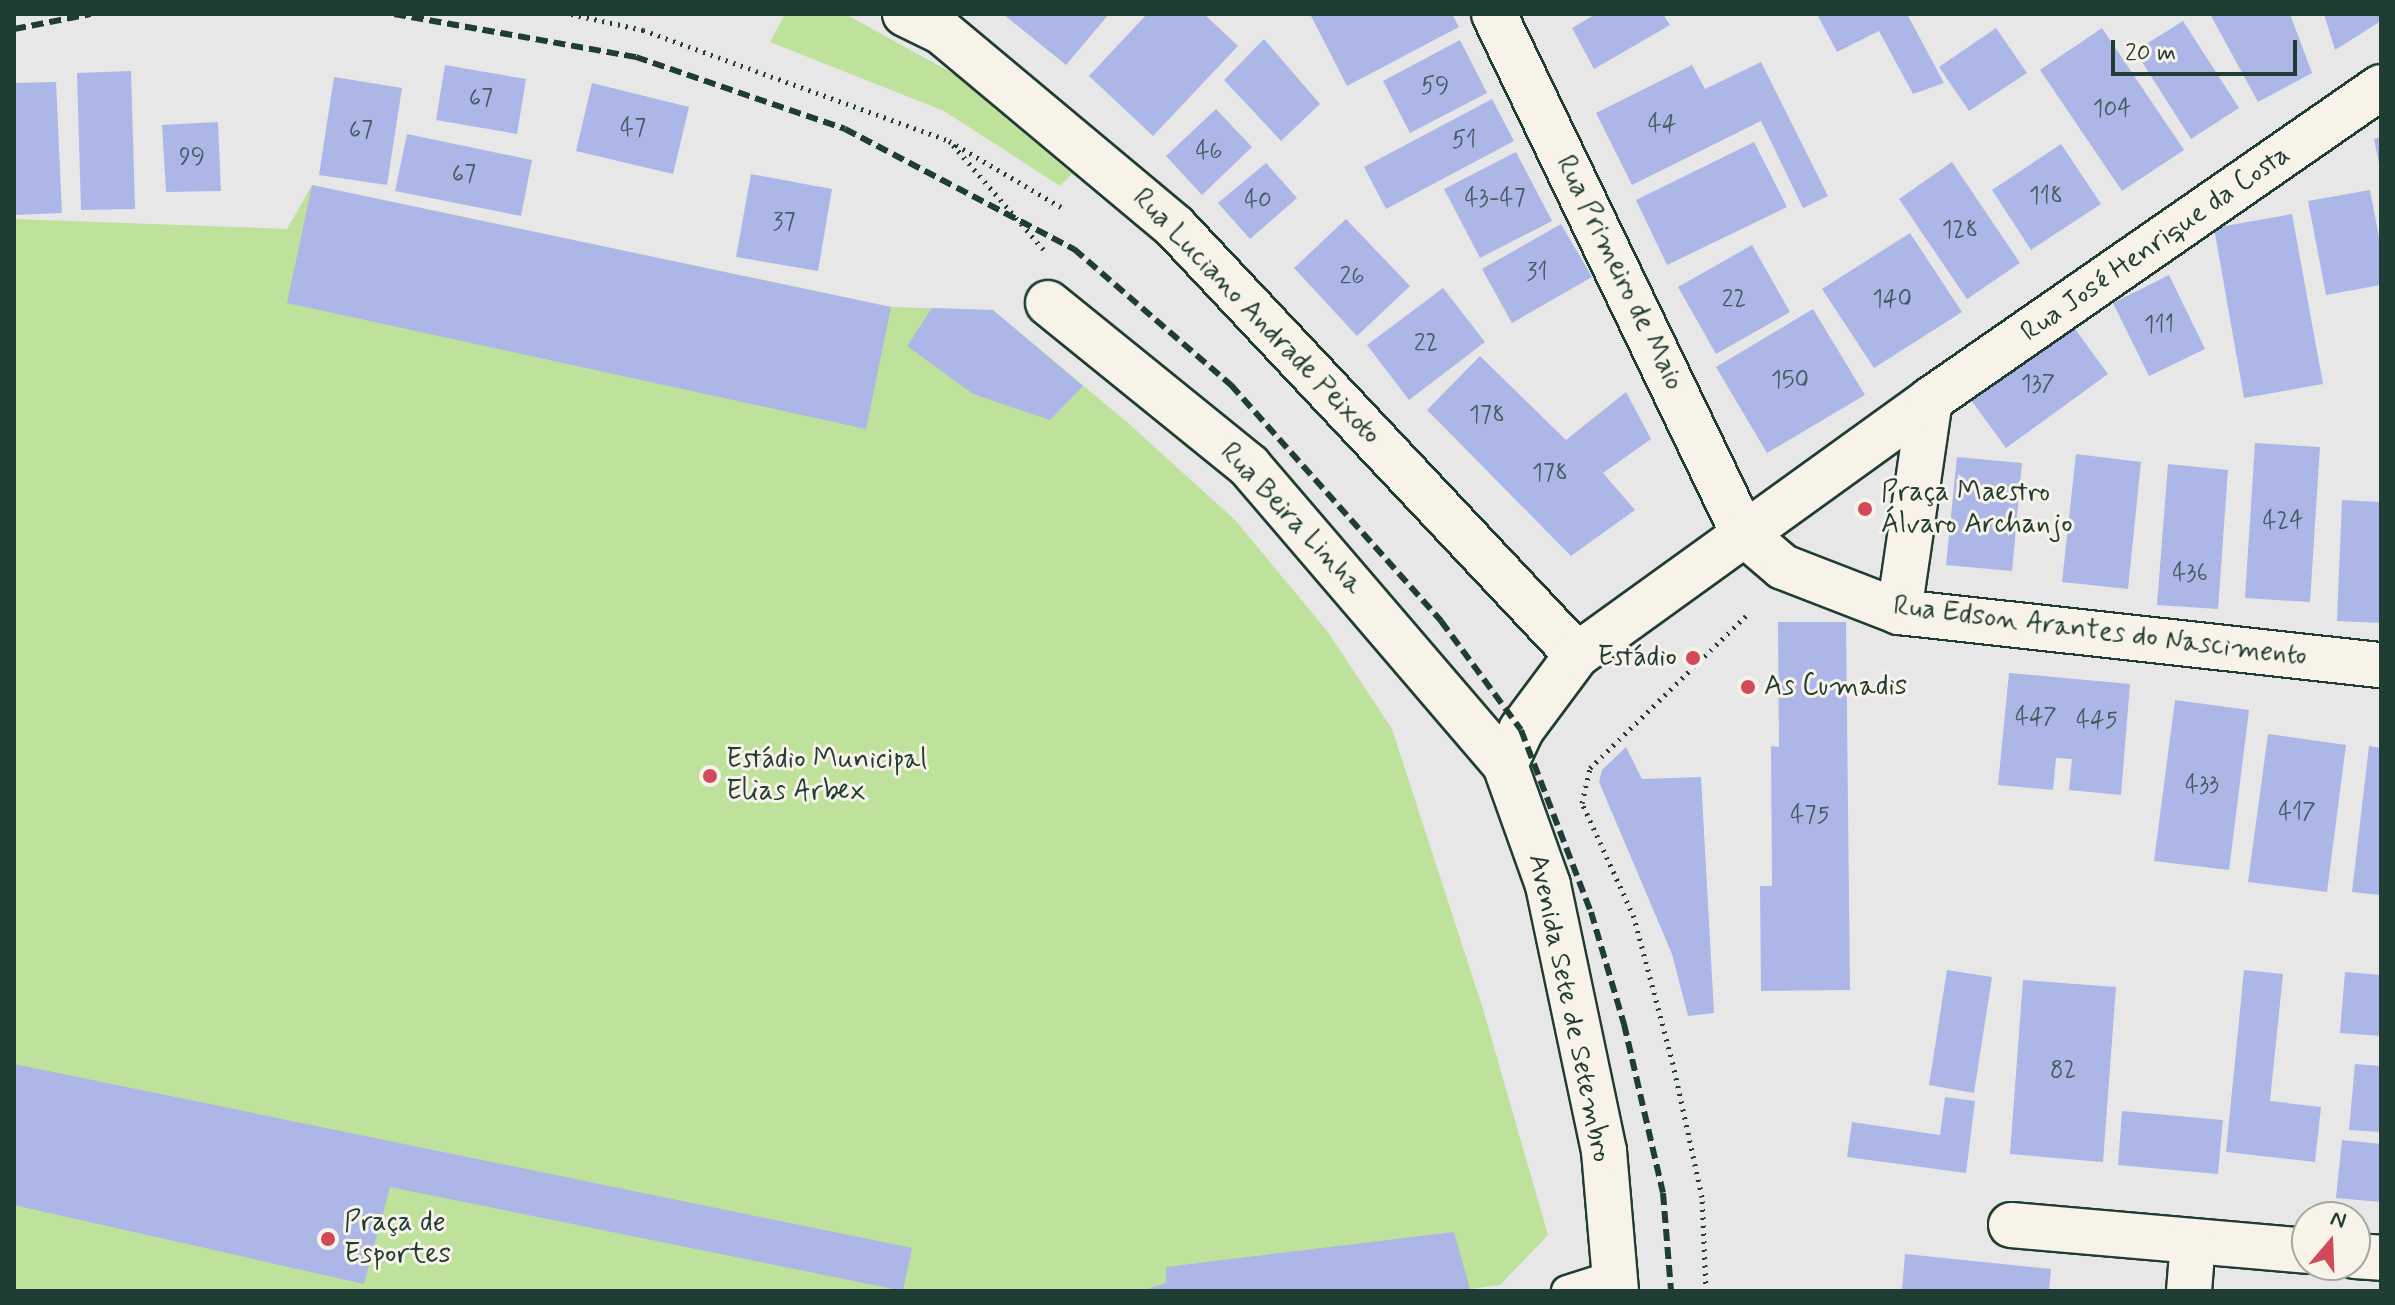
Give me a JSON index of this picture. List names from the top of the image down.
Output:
{
  "streets": {
    "street": [
      "Rua José Henrique da Costa",
      "Rua Primeiro de Maio",
      "Rua Luciano Andrade Peixoto",
      "Rua Beira Linha",
      "Rua Edson Arantes do Nascimento",
      "Avenida Sete de Setembro"
    ]
  },
  "crossings": [
    ["Rua José Henrique da Costa", "Rua Primeiro de Maio"],
    ["Rua José Henrique da Costa", "Rua Luciano Andrade Peixoto"],
    ["Rua José Henrique da Costa", "Rua Edson Arantes do Nascimento"],
    ["Rua Primeiro de Maio", "Rua Edson Arantes do Nascimento"],
    ["Rua Beira Linha", "Avenida Sete de Setembro"]
  ],
  "places": [
    "Praça Maestro Álvaro Archanjo",
    "Estádio",
    "As Cumadis",
    "Estádio Municipal Elias Arbex",
    "Praça de Esportes"
  ],
  "house_numbers": [
    "59",
    "67",
    "104",
    "44",
    "47",
    "67",
    "51",
    "46",
    "99",
    "67",
    "118",
    "43-47",
    "40",
    "37",
    "128",
    "31",
    "26",
    "22",
    "140",
    "111",
    "22",
    "150",
    "137",
    "178",
    "178",
    "424",
    "436",
    "447",
    "445",
    "433",
    "417",
    "475",
    "82"
  ],
  "scale_bar": "20 m",
  "north": "top"
}
